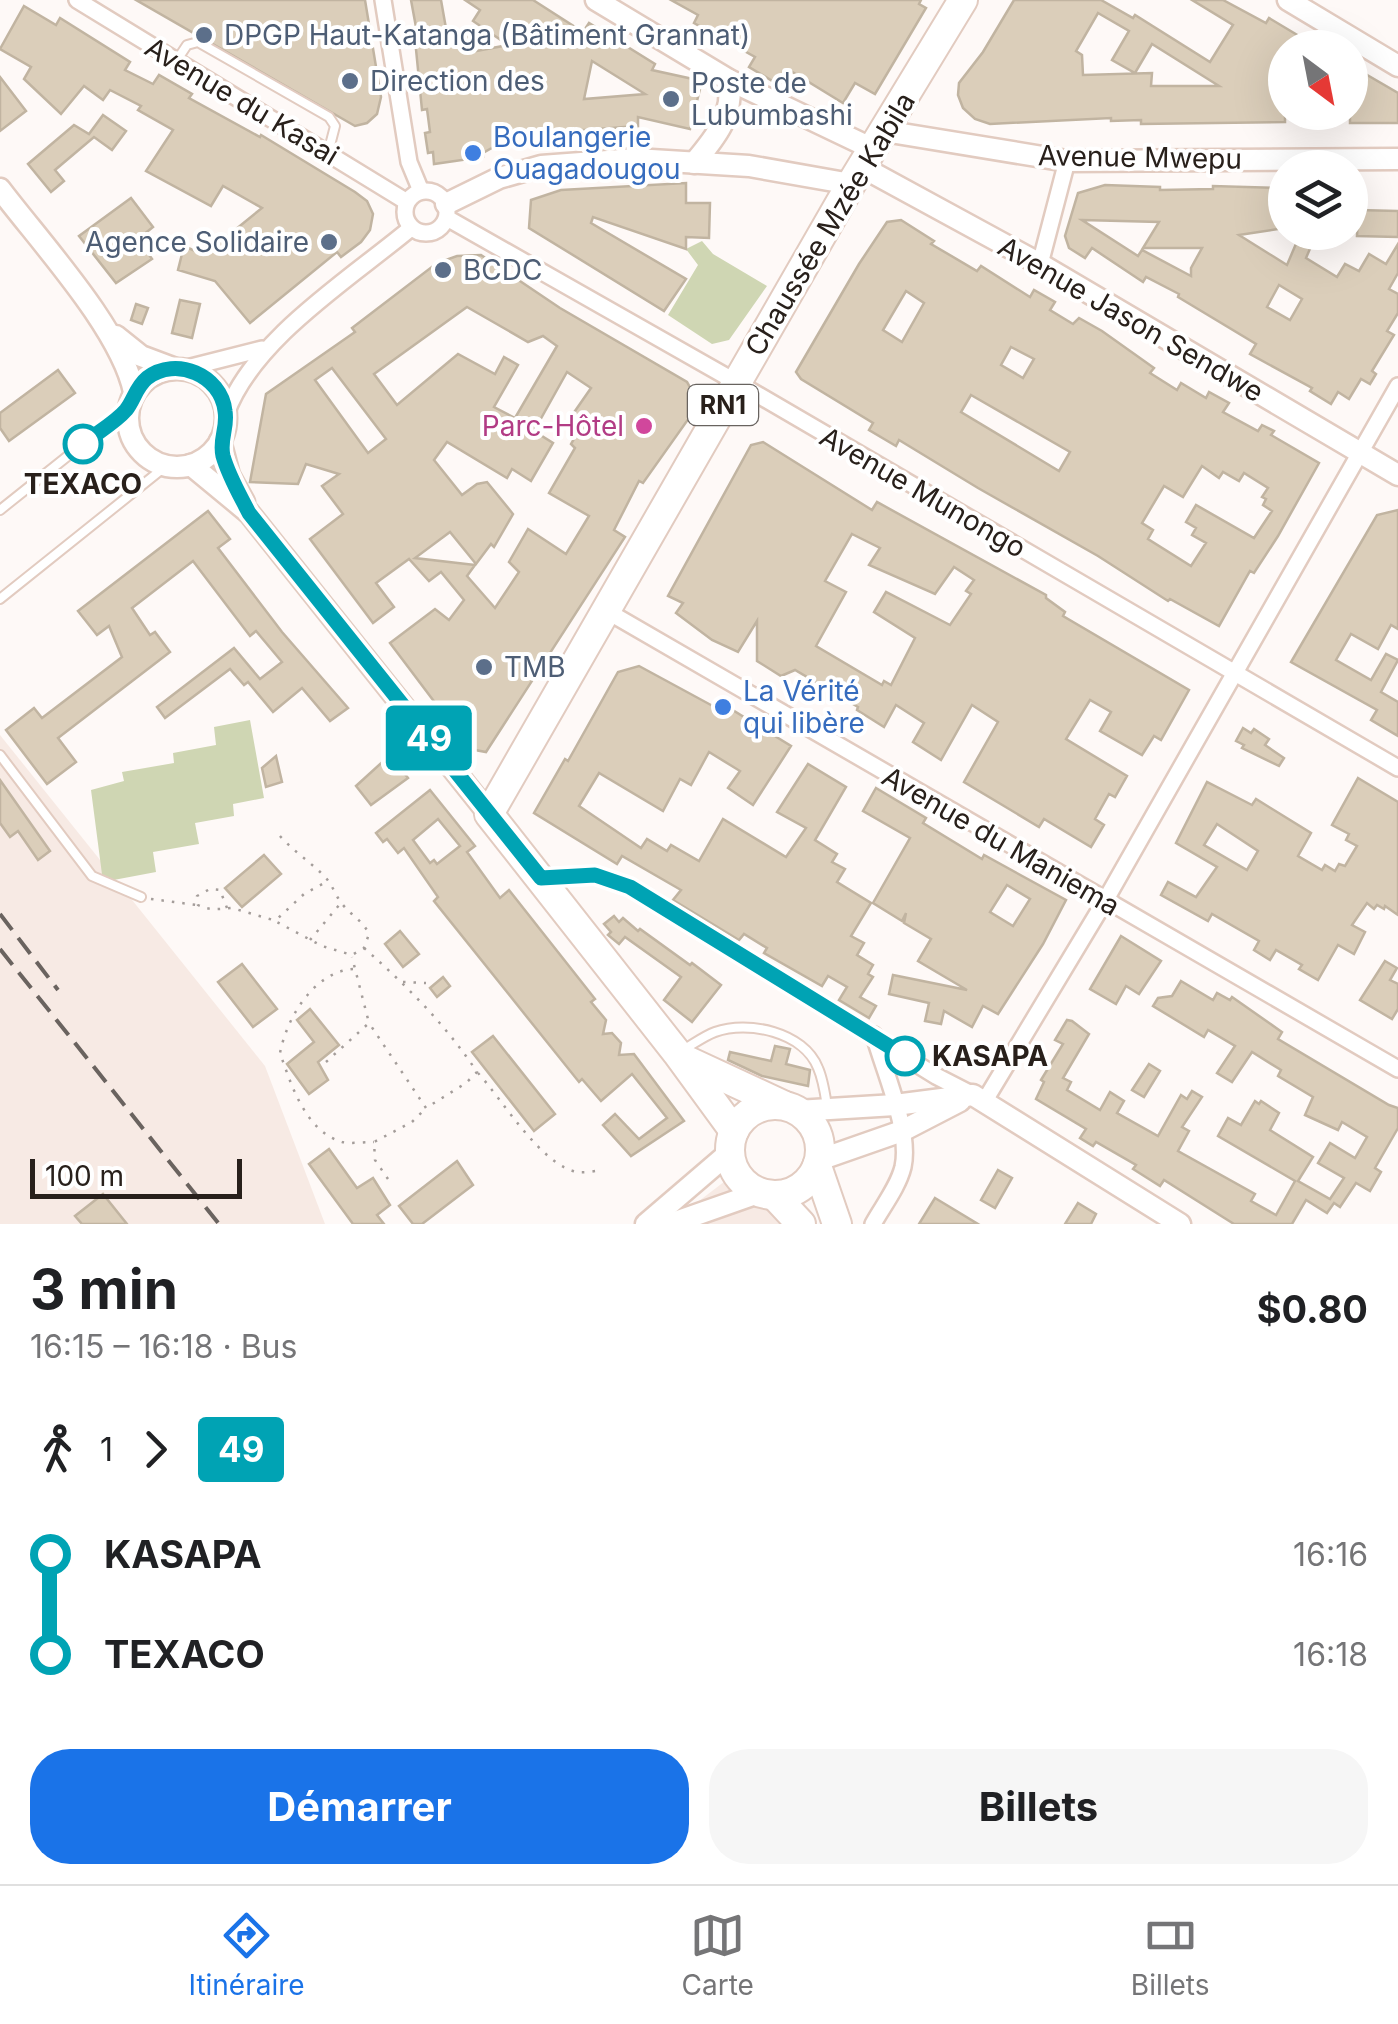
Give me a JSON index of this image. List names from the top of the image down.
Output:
{
  "streets": {
    "highway": ["Chaussée Mzée Kabila", "RN1"],
    "street": [
      "Avenue du Kasai",
      "Avenue Mwepu",
      "Avenue Jason Sendwe",
      "Avenue Munongo",
      "Avenue du Maniema"
    ]
  },
  "crossings": [
    ["Avenue du Kasai", "Avenue Mwepu"],
    ["Avenue du Kasai", "Avenue Munongo"],
    ["Avenue Mwepu", "Chaussée Mzée Kabila"],
    ["Avenue Mwepu", "Avenue Jason Sendwe"],
    ["Avenue Mwepu", "Avenue Munongo"],
    ["Chaussée Mzée Kabila", "Avenue Jason Sendwe"],
    ["Chaussée Mzée Kabila", "Avenue Munongo"],
    ["Chaussée Mzée Kabila", "Avenue du Maniema"]
  ],
  "places": [
    "DPGP Haut-Katanga (Bâtiment Grannat)",
    "Direction des",
    "Poste de Lubumbashi",
    "Boulangerie Ouagadougou",
    "Agence Solidaire",
    "BCDC",
    "Parc-Hôtel",
    "TEXACO",
    "TMB",
    "La Vérité qui libère",
    "KASAPA"
  ],
  "lines": ["bus line 49"],
  "scale_bar": "100 m",
  "north": "bottom right",
  "page": {
    "on_map": "49",
    "scale": "100 m",
    "heading": ["3 min", "16:15 – 16:18 · Bus", "$0.80"],
    "legs": ["1", "49"],
    "list": [
      {
        "name": "KASAPA",
        "value": "16:16"
      },
      {
        "name": "TEXACO",
        "value": "16:18"
      }
    ],
    "buttons": ["Démarrer", "Billets"],
    "tabs": ["Itinéraire", "Carte", "Billets"]
  }
}
